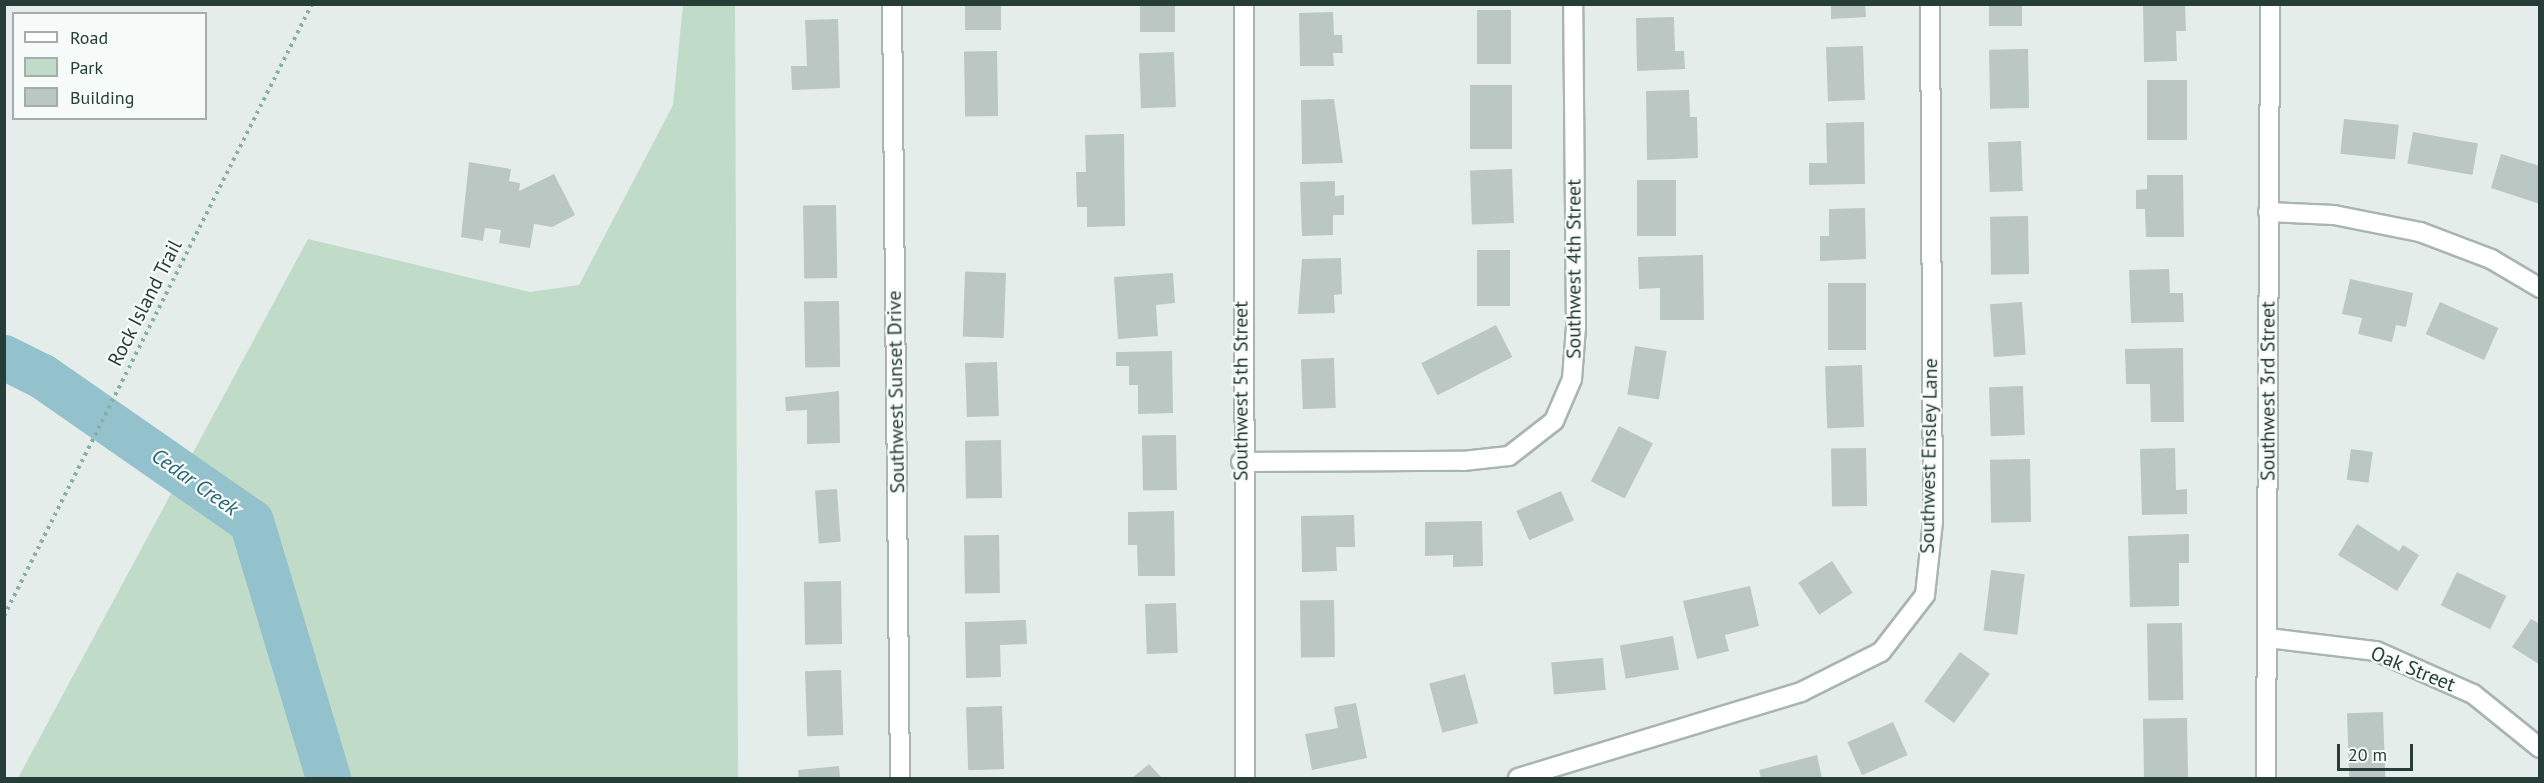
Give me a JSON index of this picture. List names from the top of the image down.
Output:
{
  "streets": {
    "street": [
      "Southwest 4th Street",
      "Southwest 5th Street",
      "Southwest 3rd Street",
      "Southwest Sunset Drive",
      "Southwest Ensley Lane",
      "Oak Street"
    ],
    "path": ["Rock Island Trail"]
  },
  "crossings": [
    ["Southwest 4th Street", "Southwest 5th Street"],
    ["Southwest 3rd Street", "Oak Street"]
  ],
  "water": ["Cedar Creek"],
  "legend": ["Road", "Park", "Building"],
  "scale_bar": "20 m"
}
